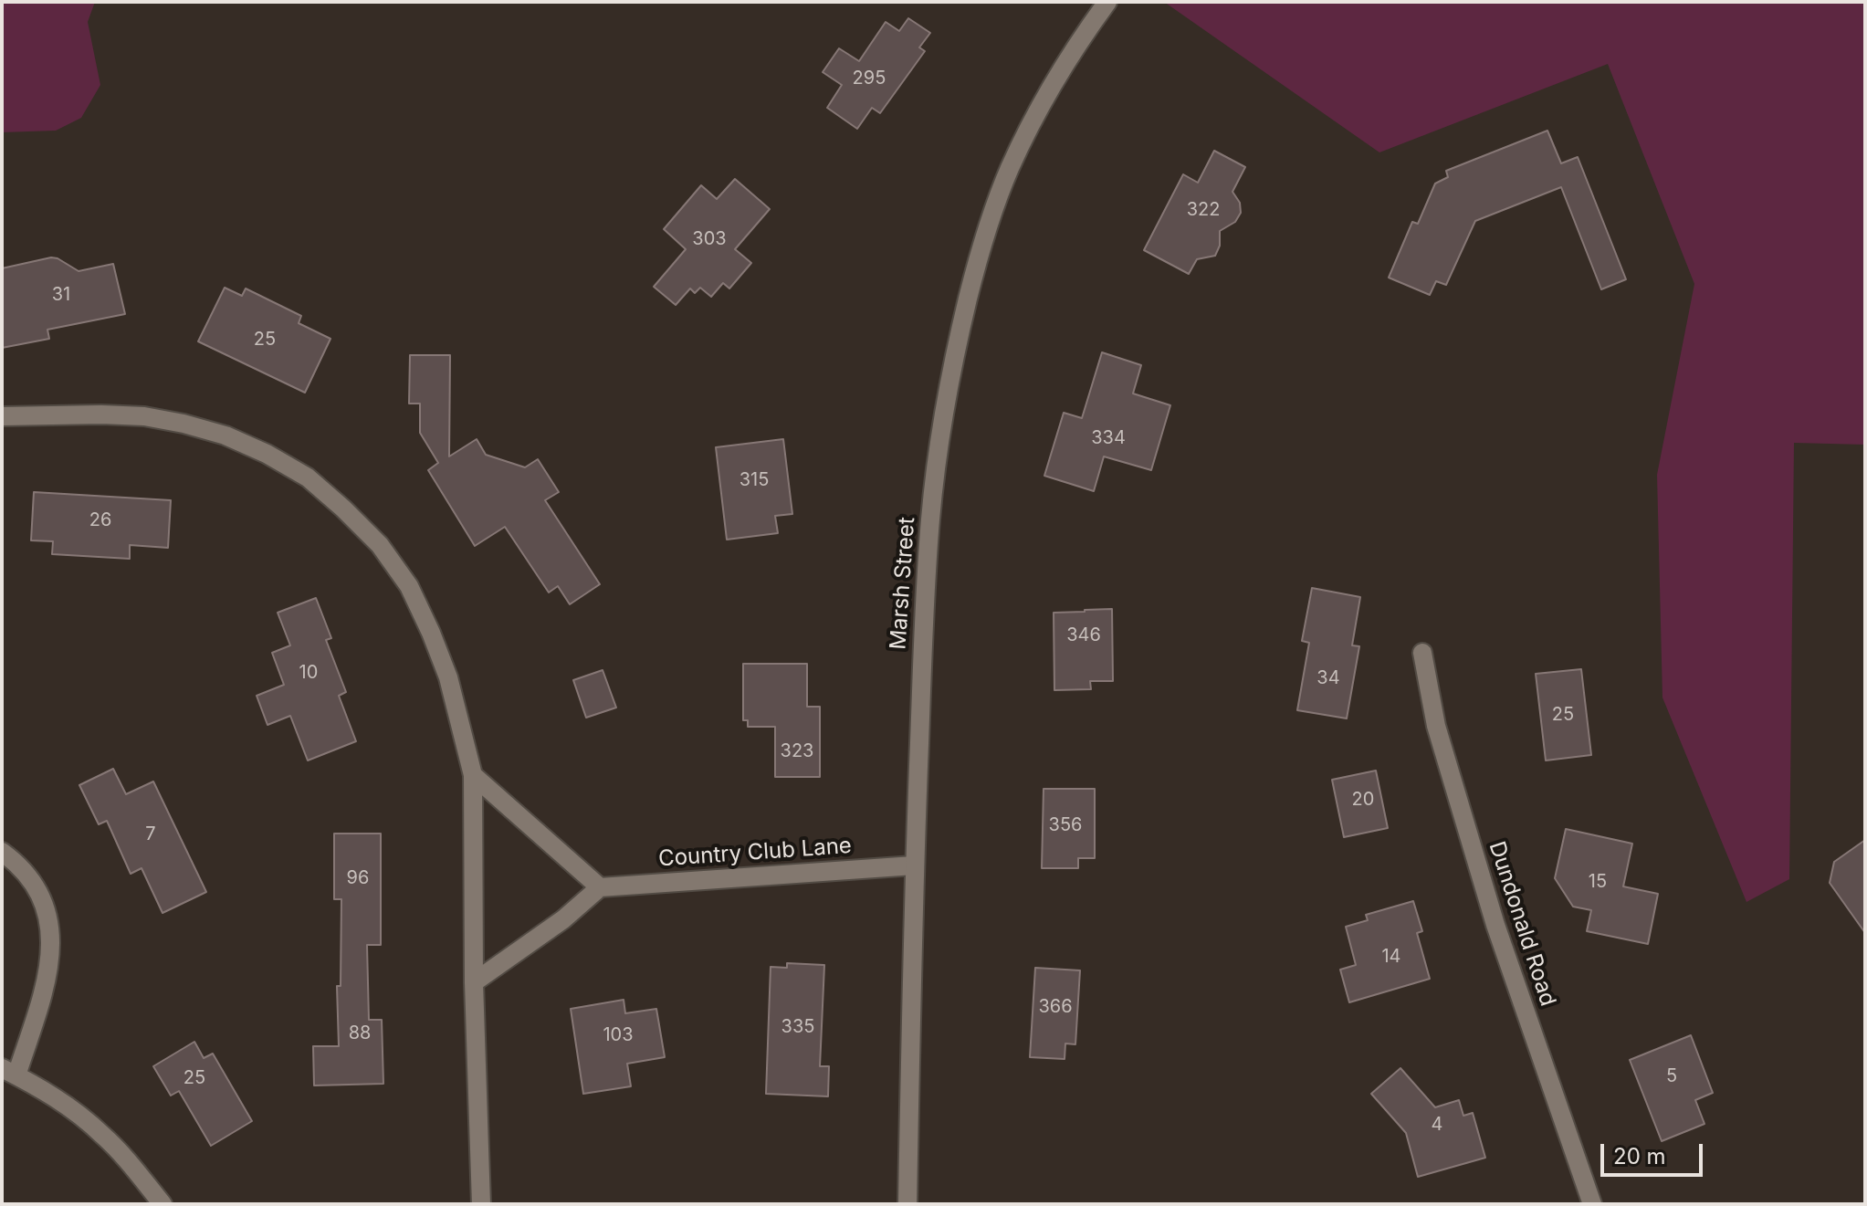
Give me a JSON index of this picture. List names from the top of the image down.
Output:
{
  "streets": {
    "street": ["Marsh Street", "Country Club Lane", "Dundonald Road"]
  },
  "crossings": [
    ["Marsh Street", "Country Club Lane"]
  ],
  "house_numbers": [
    "295",
    "322",
    "303",
    "31",
    "25",
    "334",
    "315",
    "26",
    "346",
    "10",
    "34",
    "25",
    "323",
    "20",
    "356",
    "7",
    "96",
    "15",
    "14",
    "366",
    "335",
    "88",
    "103",
    "5",
    "25",
    "4"
  ],
  "scale_bar": "20 m"
}
